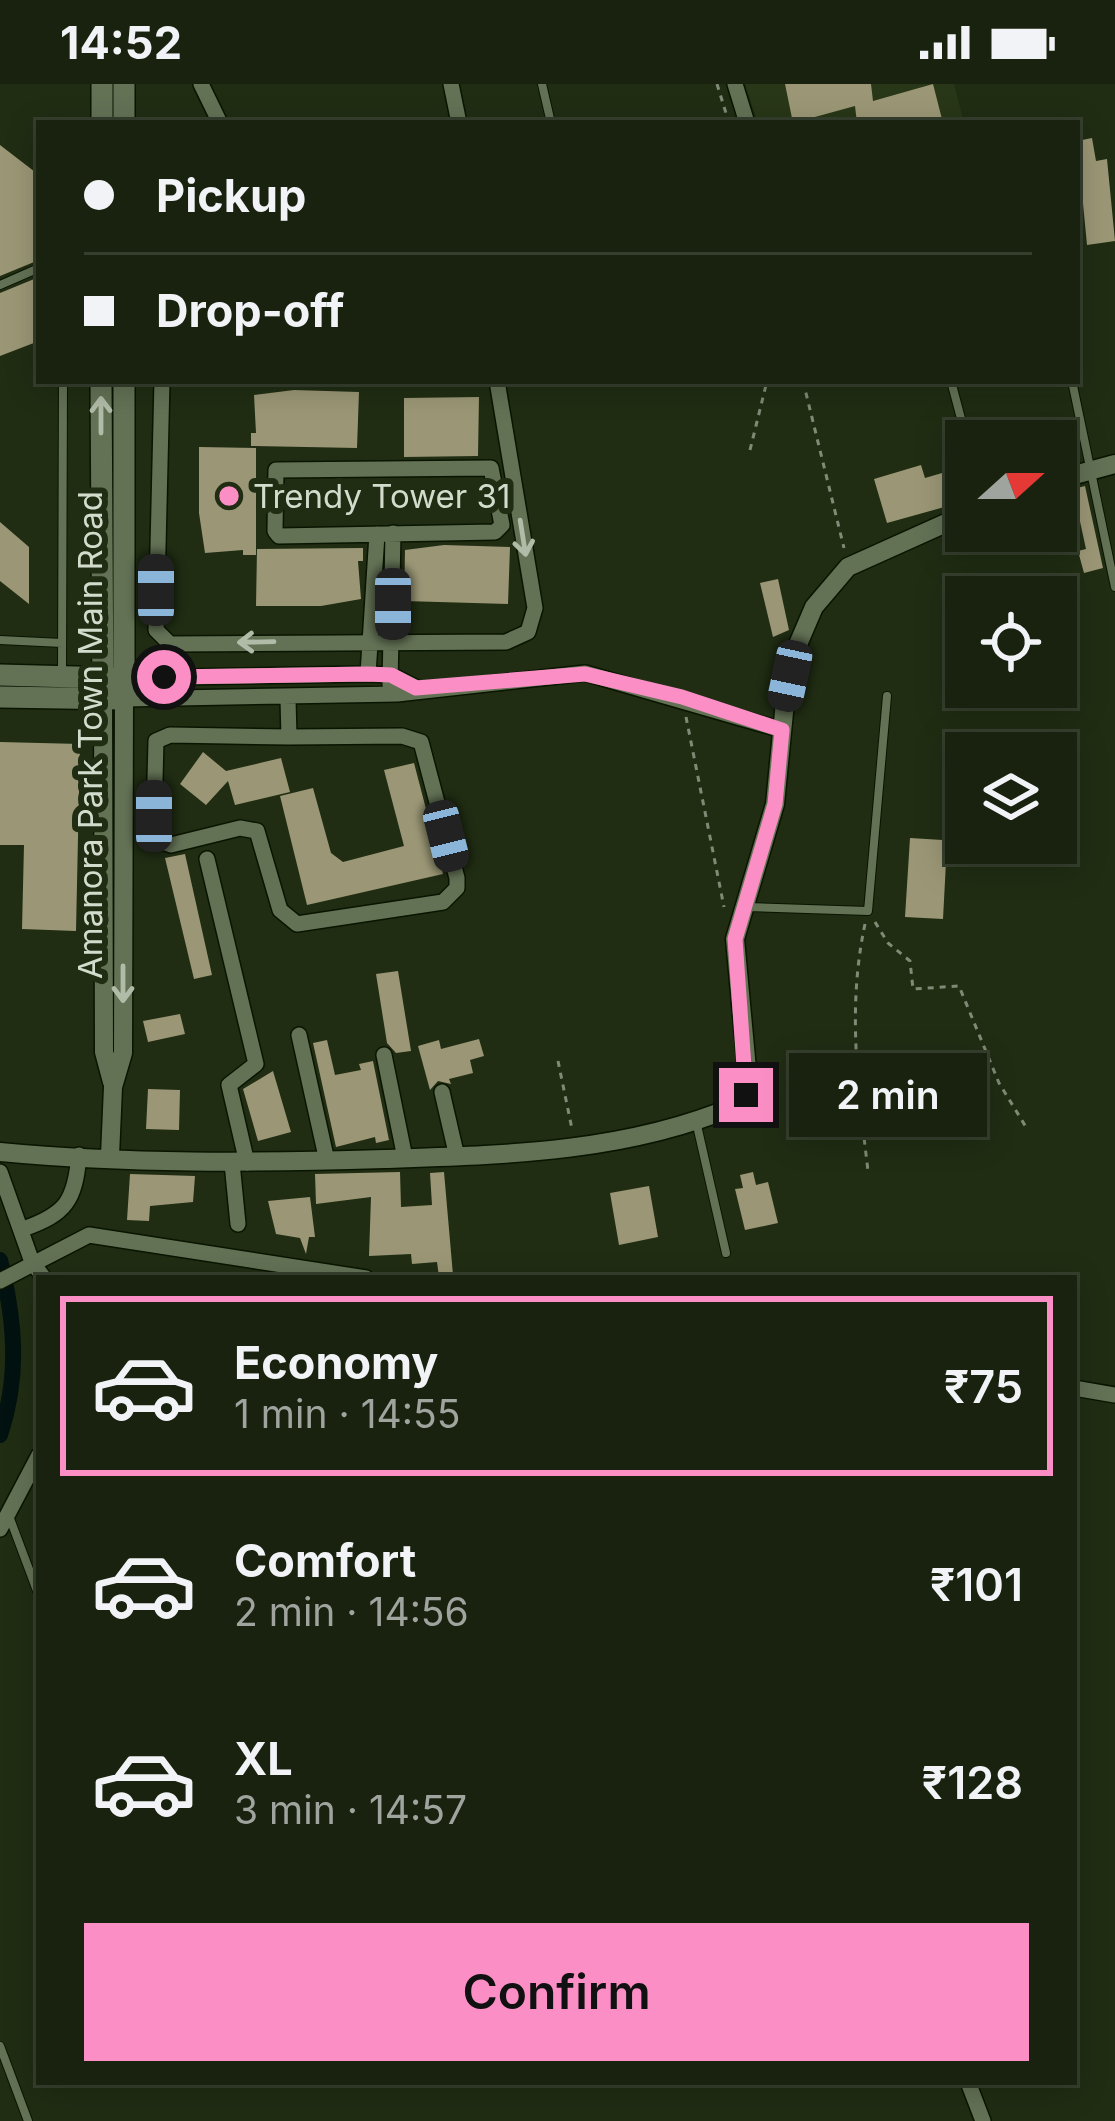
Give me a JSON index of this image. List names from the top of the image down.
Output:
{
  "streets": {
    "main road": ["Amanora Park Town Main Road"]
  },
  "places": ["Trendy Tower 31"],
  "north": "right",
  "page": {
    "status": "14:52",
    "banner": ["Pickup", "Drop-off"],
    "bubble": "2 min",
    "list": [
      {
        "name": "Economy",
        "note": "1 min · 14:55",
        "value": "₹75"
      },
      {
        "name": "Comfort",
        "note": "2 min · 14:56",
        "value": "₹101"
      },
      {
        "name": "XL",
        "note": "3 min · 14:57",
        "value": "₹128"
      }
    ],
    "buttons": "Confirm"
  }
}
